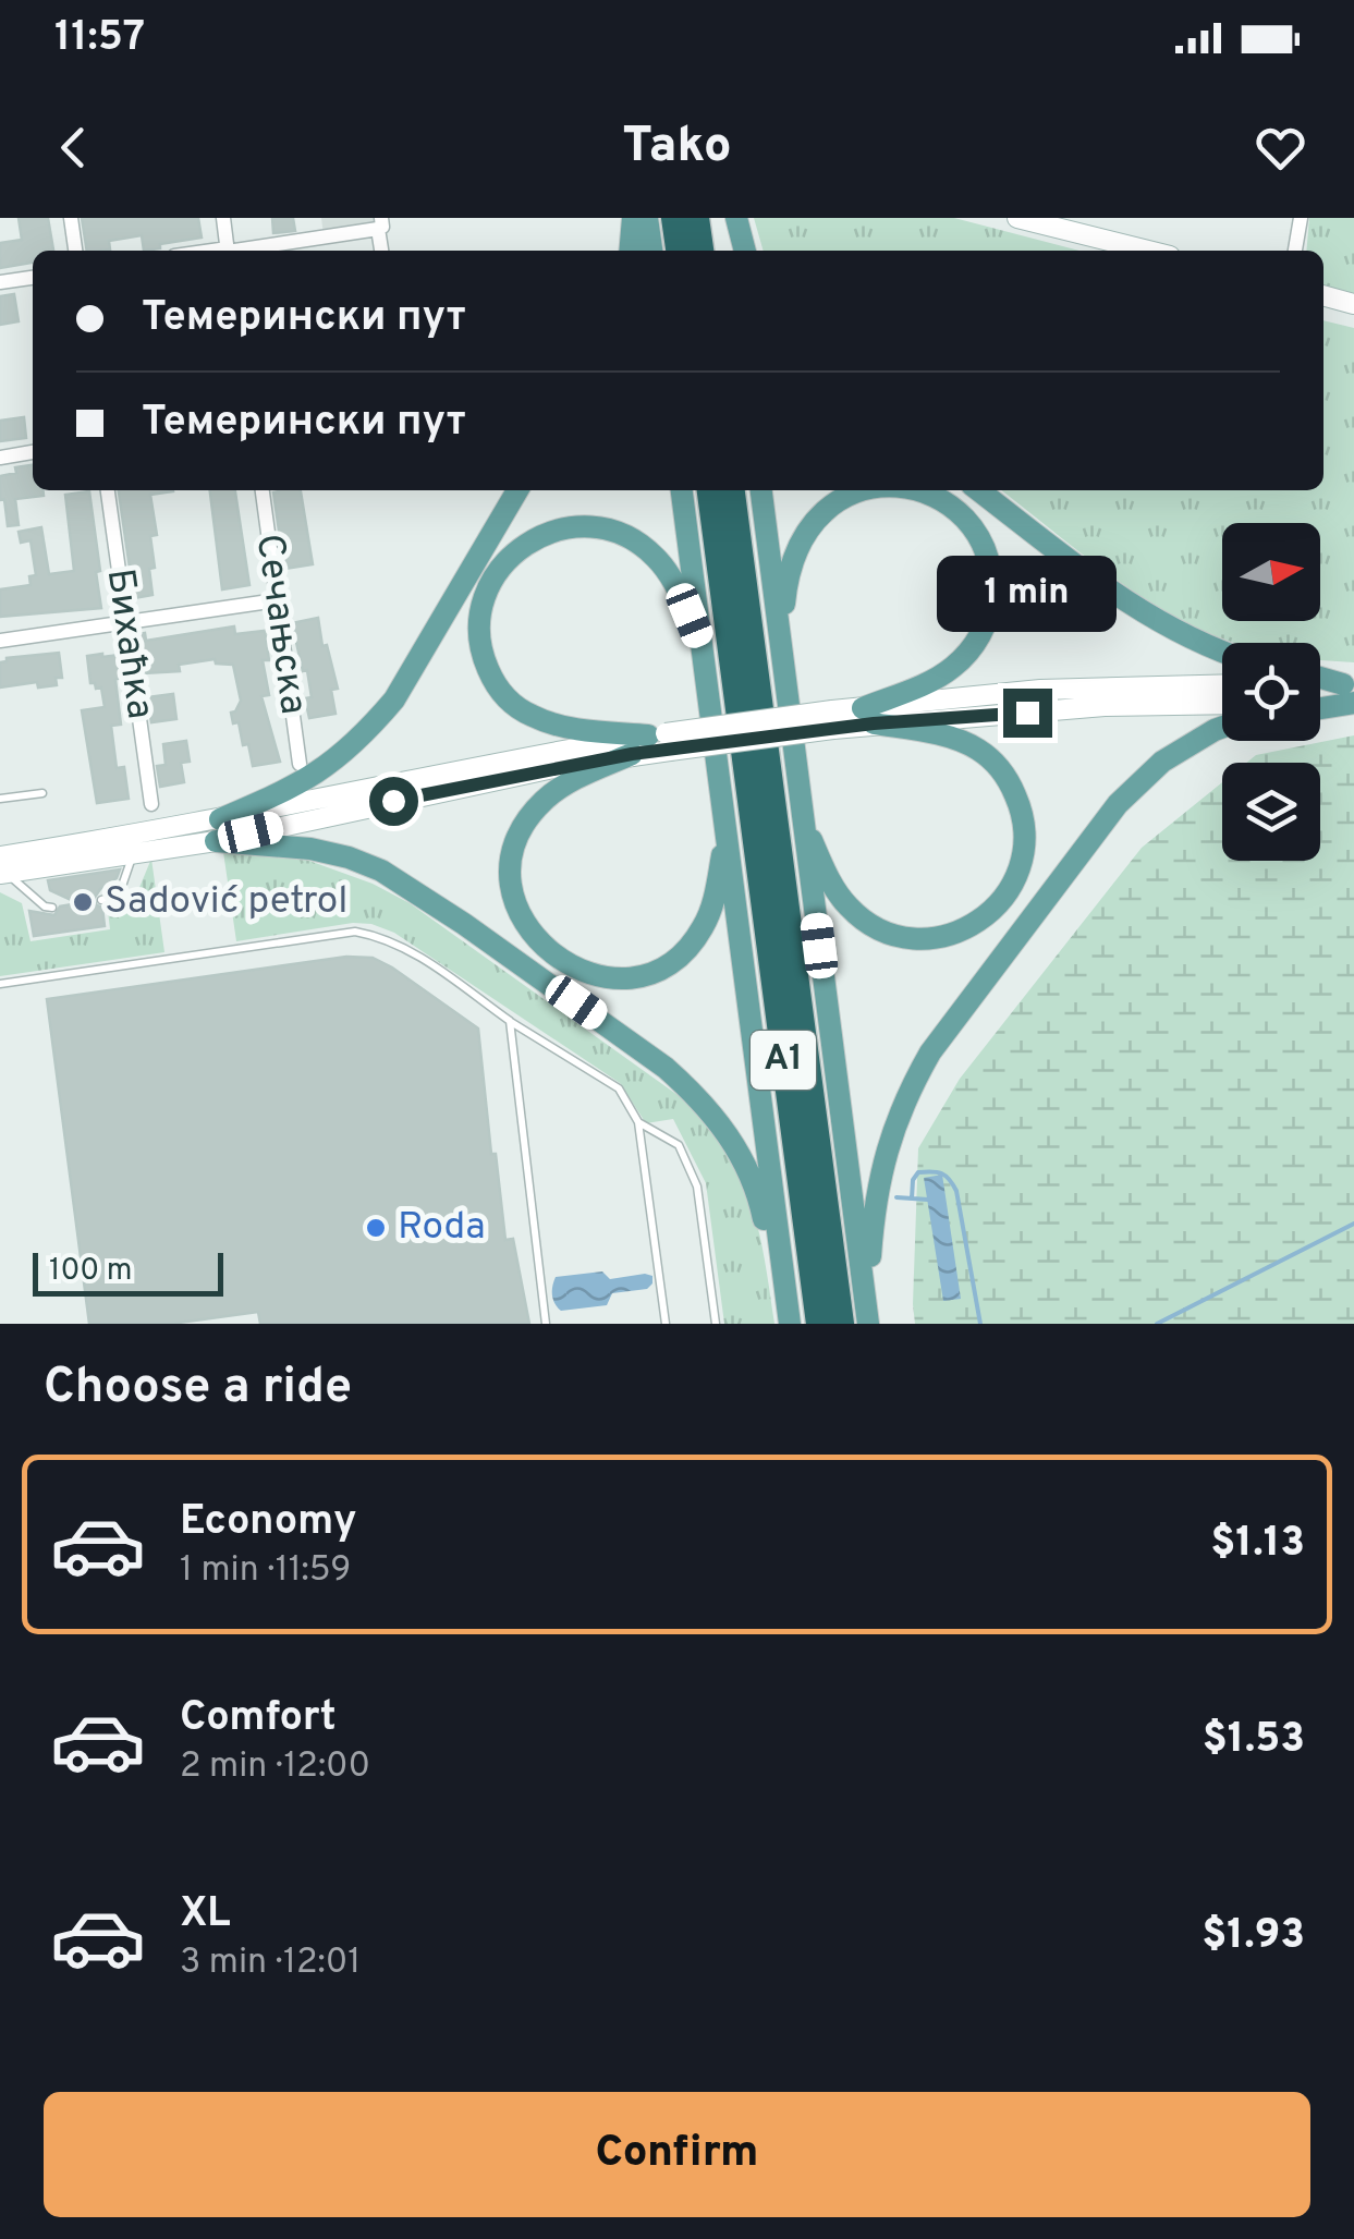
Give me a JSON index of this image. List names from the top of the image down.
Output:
{
  "streets": {
    "highway": ["A1"],
    "street": ["Сечањска", "Бихаћка"]
  },
  "places": ["Sadović petrol", "Roda"],
  "scale_bar": "100 m",
  "north": "right",
  "page": {
    "status": "11:57",
    "header": "Tako",
    "banner": ["Темерински пут", "Темерински пут"],
    "bubble": "1 min",
    "scale": "100 m",
    "heading": "Choose a ride",
    "list": [
      {
        "name": "Economy",
        "note": "1 min · 11:59",
        "value": "$1.13"
      },
      {
        "name": "Comfort",
        "note": "2 min · 12:00",
        "value": "$1.53"
      },
      {
        "name": "XL",
        "note": "3 min · 12:01",
        "value": "$1.93"
      }
    ],
    "buttons": "Confirm"
  }
}
